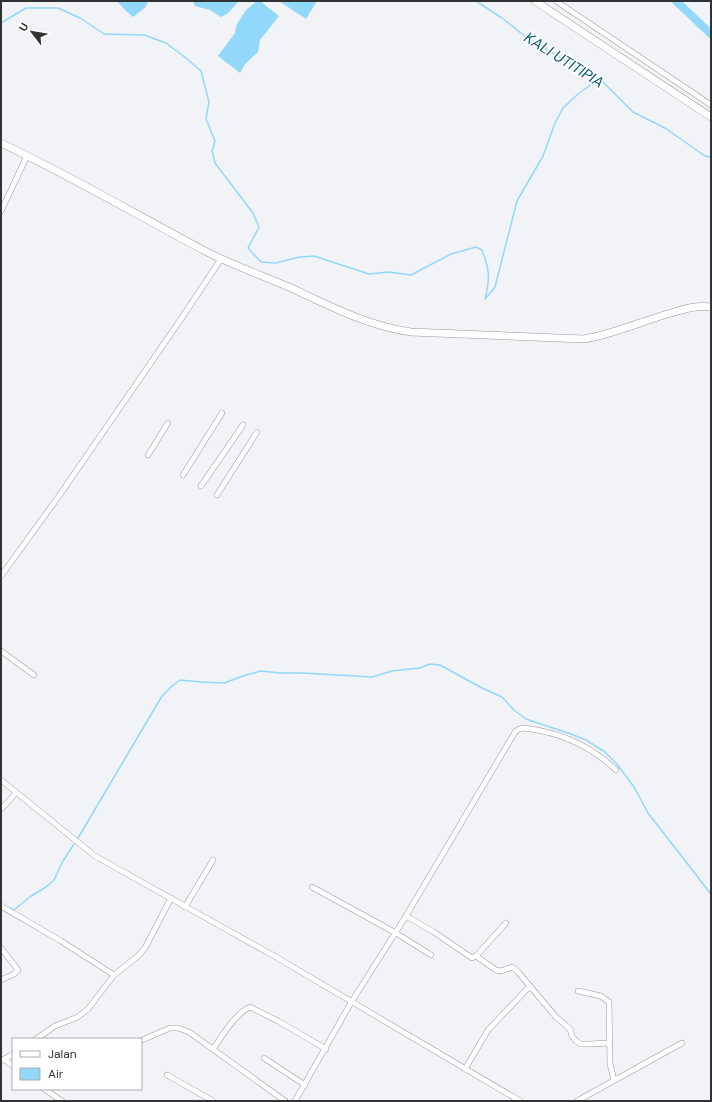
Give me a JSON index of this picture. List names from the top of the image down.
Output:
{
  "water": ["KALI UTITIPIA"],
  "legend": ["Jalan", "Air"],
  "north": "top left"
}
